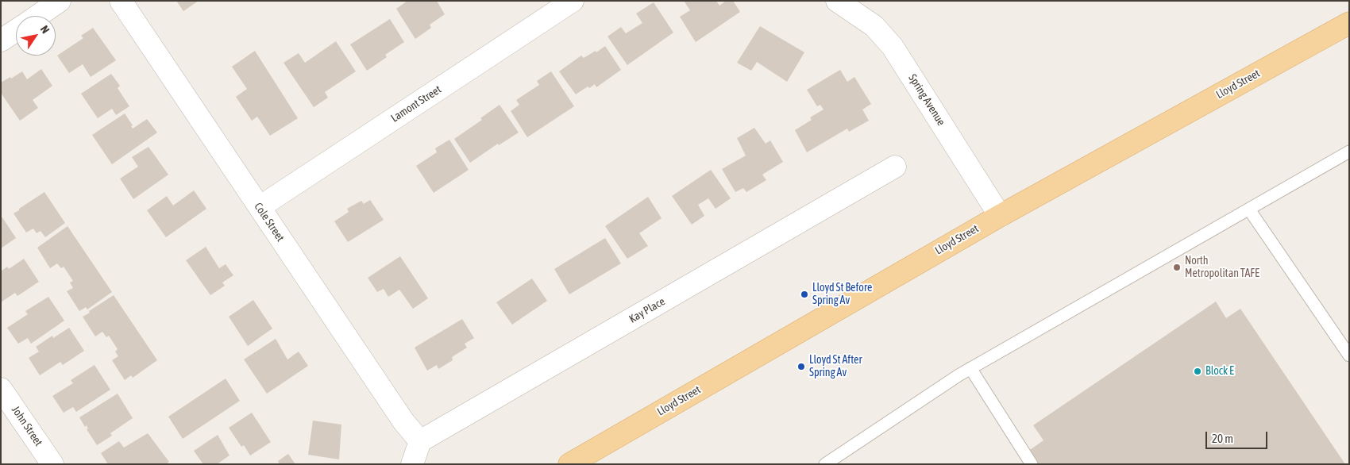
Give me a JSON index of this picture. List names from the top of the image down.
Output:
{
  "streets": {
    "main road": ["Lloyd Street"],
    "street": [
      "Spring Avenue",
      "Lamont Street",
      "Cole Street",
      "Kay Place",
      "John Street"
    ]
  },
  "crossings": [
    ["Lloyd Street", "Spring Avenue"],
    ["Lamont Street", "Cole Street"],
    ["Cole Street", "Kay Place"]
  ],
  "places": [
    "North Metropolitan TAFE",
    "Lloyd St Before Spring Av",
    "Lloyd St After Spring Av",
    "Block E"
  ],
  "scale_bar": "20 m",
  "north": "top right"
}
